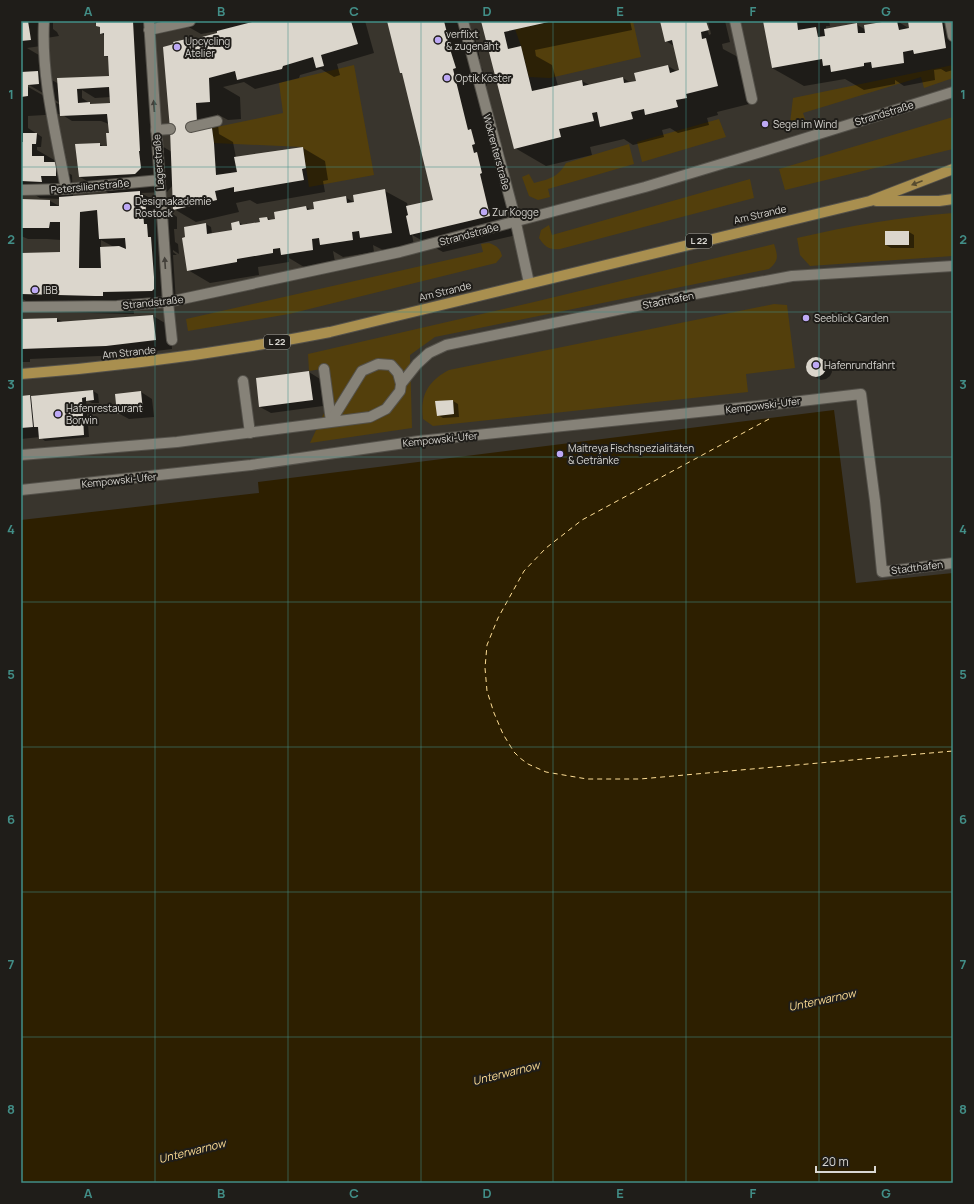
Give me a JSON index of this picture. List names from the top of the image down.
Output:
{
  "streets": {
    "main road": ["Am Strande", "L 22"],
    "street": [
      "Strandstraße",
      "Wokrenterstraße",
      "Lagerstraße",
      "Petersilienstraße",
      "Stadthafen",
      "Kempowski-Ufer"
    ]
  },
  "crossings": [
    ["Strandstraße", "Wokrenterstraße"],
    ["Strandstraße", "Lagerstraße"],
    ["Wokrenterstraße", "Am Strande"],
    ["Lagerstraße", "Petersilienstraße"],
    ["Stadthafen", "Kempowski-Ufer"]
  ],
  "one_way": ["Lagerstraße"],
  "water": ["Unterwarnow"],
  "places": [
    "verflixt & zugenäht",
    "Upcycling Atelier",
    "Optik Köster",
    "Segel im Wind",
    "Designakademie Rostock",
    "Zur Kogge",
    "IBB",
    "Seeblick Garden",
    "Hafenrundfahrt",
    "Hafenrestaurant Borwin",
    "Maitreya Fischspezialitäten & Getränke"
  ],
  "scale_bar": "20 m",
  "grid": {
    "columns": [
      "A",
      "B",
      "C",
      "D",
      "E",
      "F",
      "G"
    ],
    "rows": [
      "1",
      "2",
      "3",
      "4",
      "5",
      "6",
      "7",
      "8"
    ]
  }
}
